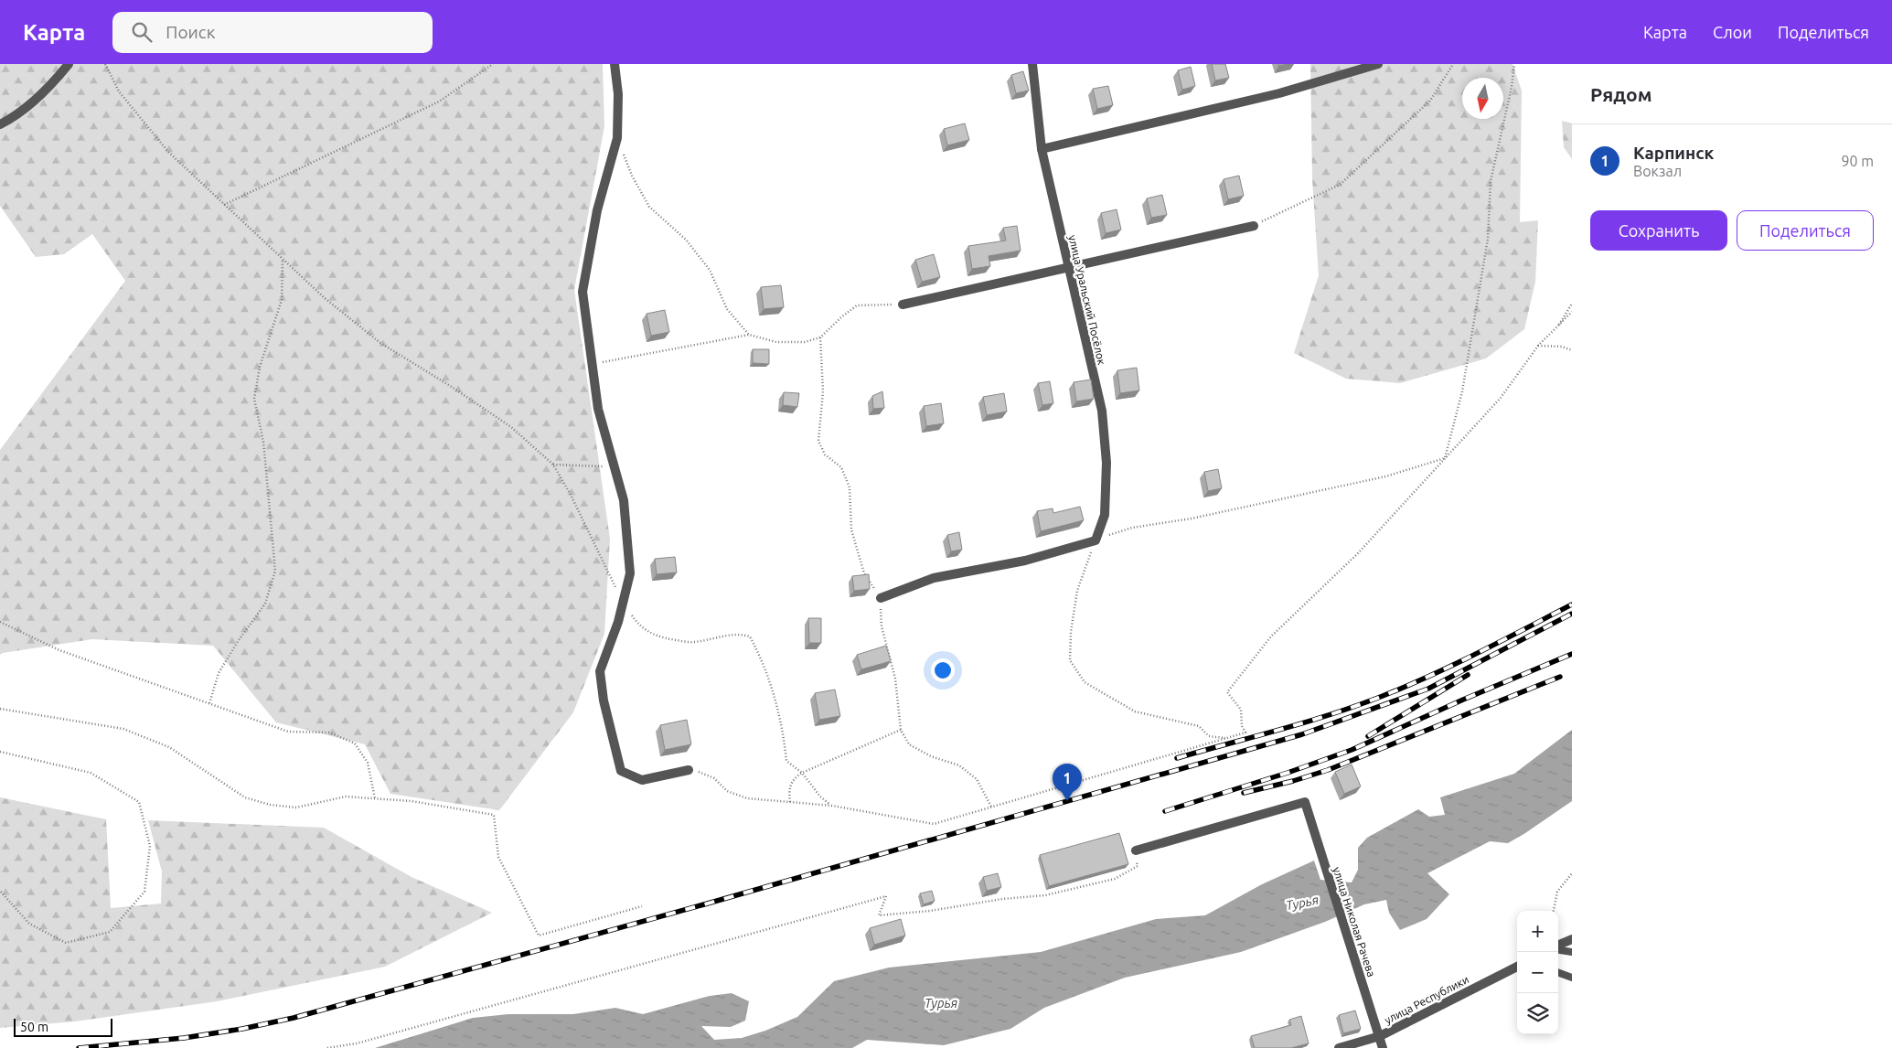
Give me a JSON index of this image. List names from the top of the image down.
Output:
{
  "streets": {
    "street": ["улица Уральский Посёлок", "улица Николая Рачева", "улица Республики"]
  },
  "crossings": [
    ["улица Николая Рачева", "улица Республики"]
  ],
  "water": ["Турья"],
  "scale_bar": "50 m",
  "north": "bottom",
  "page": {
    "header": "Карта",
    "search": "Поиск",
    "nav": ["Карта", "Слои", "Поделиться"],
    "heading": "Рядом",
    "list": [
      {
        "mark": "1",
        "name": "Карпинск",
        "note": "Вокзал",
        "value": "90 m"
      }
    ],
    "buttons": ["Сохранить", "Поделиться"],
    "pins": "1",
    "map_buttons": ["+", "−"],
    "scale": "50 m"
  }
}
